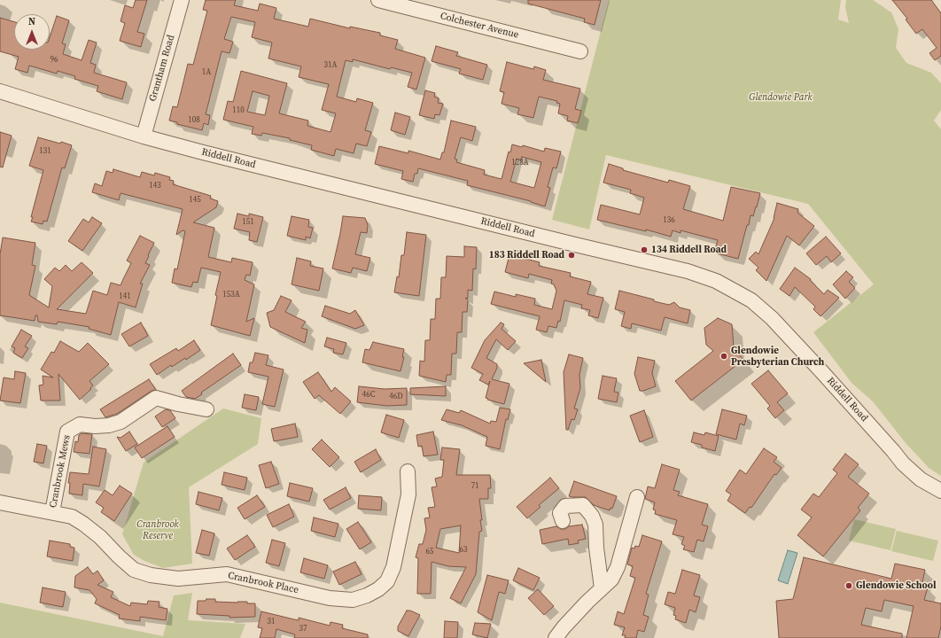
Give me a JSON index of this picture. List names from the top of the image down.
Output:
{
  "streets": {
    "street": [
      "Colchester Avenue",
      "Grantham Road",
      "Riddell Road",
      "Cranbrook Mews",
      "Cranbrook Place"
    ]
  },
  "crossings": [
    ["Grantham Road", "Riddell Road"],
    ["Cranbrook Mews", "Cranbrook Place"]
  ],
  "parks": ["Glendowie Park", "Cranbrook Reserve"],
  "places": [
    "134 Riddell Road",
    "183 Riddell Road",
    "Glendowie Presbyterian Church",
    "Glendowie School"
  ],
  "house_numbers": [
    "96",
    "31A",
    "1A",
    "110",
    "108",
    "131",
    "128A",
    "143",
    "145",
    "136",
    "151",
    "153A",
    "141",
    "46C",
    "46D",
    "71",
    "63",
    "65",
    "31",
    "37"
  ],
  "north": "top"
}
